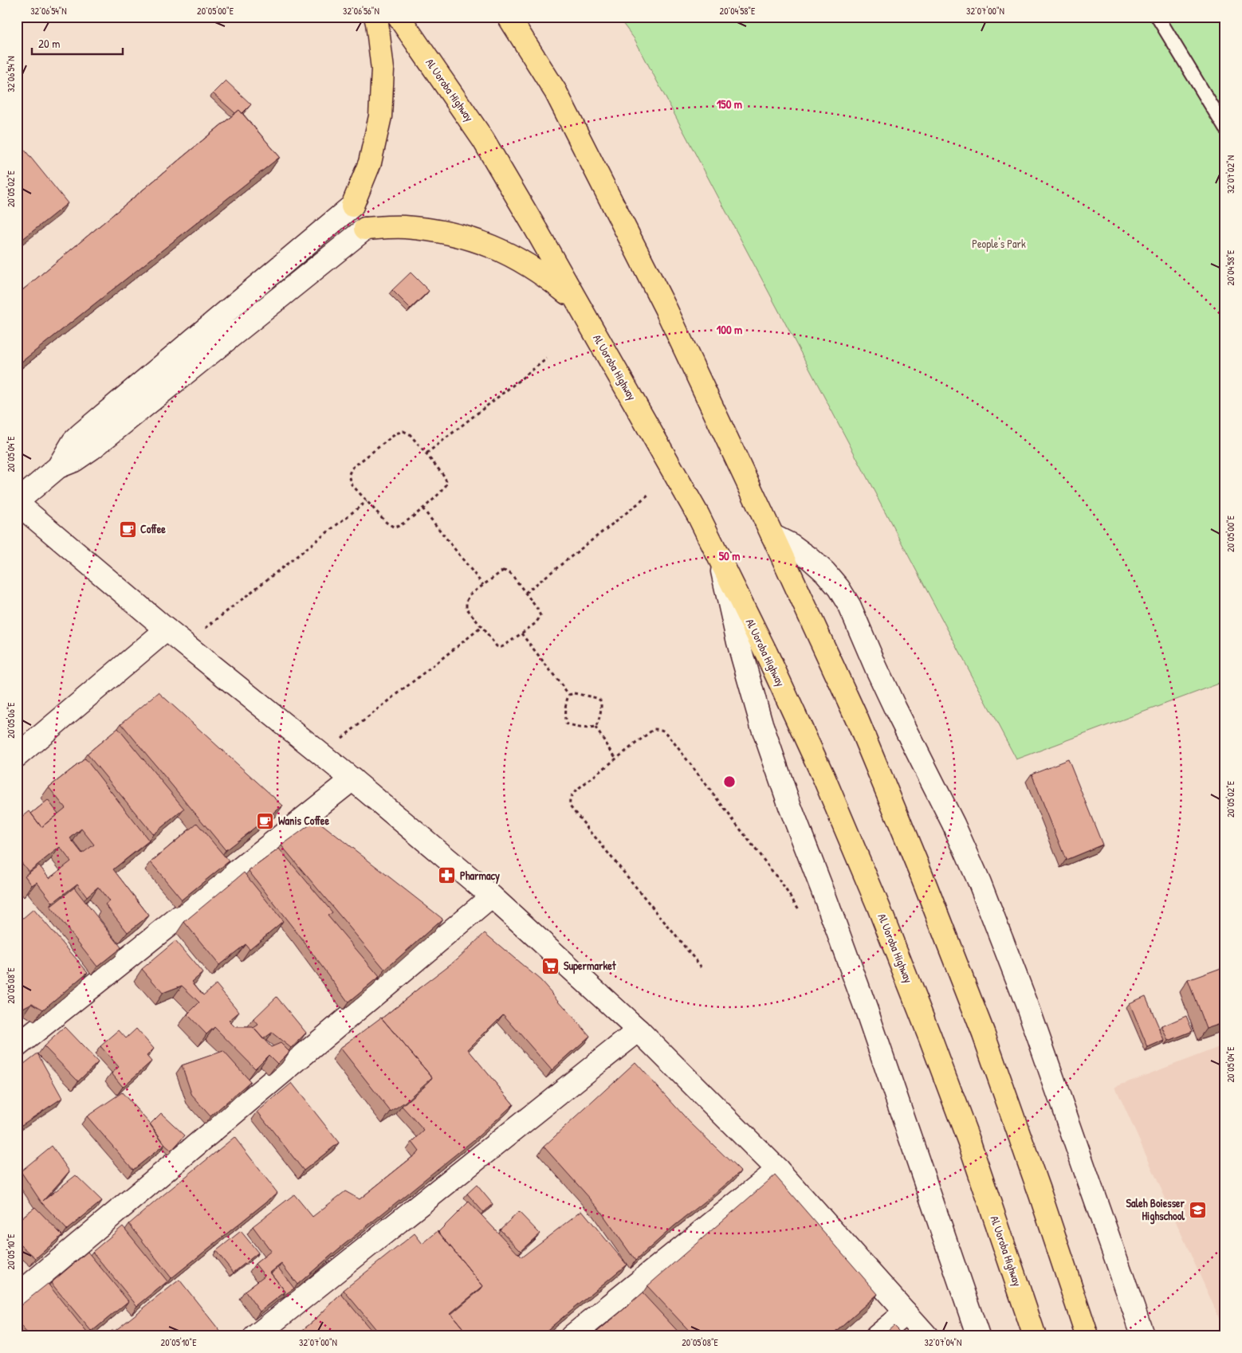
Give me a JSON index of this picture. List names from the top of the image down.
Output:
{
  "streets": {
    "highway": ["Al Uoroba Highway"]
  },
  "parks": ["People's Park"],
  "places": {
    "cafe": ["Coffee", "Wanis Coffee"],
    "pharmacy": ["Pharmacy"],
    "supermarket": ["Supermarket"],
    "school or university": ["Saleh Boiesser Highschool"]
  },
  "scale_bar": "20 m",
  "coordinates": [
    "32°06'54\"N",
    "20°05'00\"E",
    "32°06'56\"N",
    "20°04'58\"E",
    "32°07'00\"N",
    "32°07'02\"N",
    "20°05'02\"E",
    "20°05'04\"E",
    "20°05'06\"E",
    "20°05'08\"E",
    "20°05'10\"E",
    "32°07'04\"N"
  ],
  "rings": ["150 m", "100 m", "50 m"]
}
